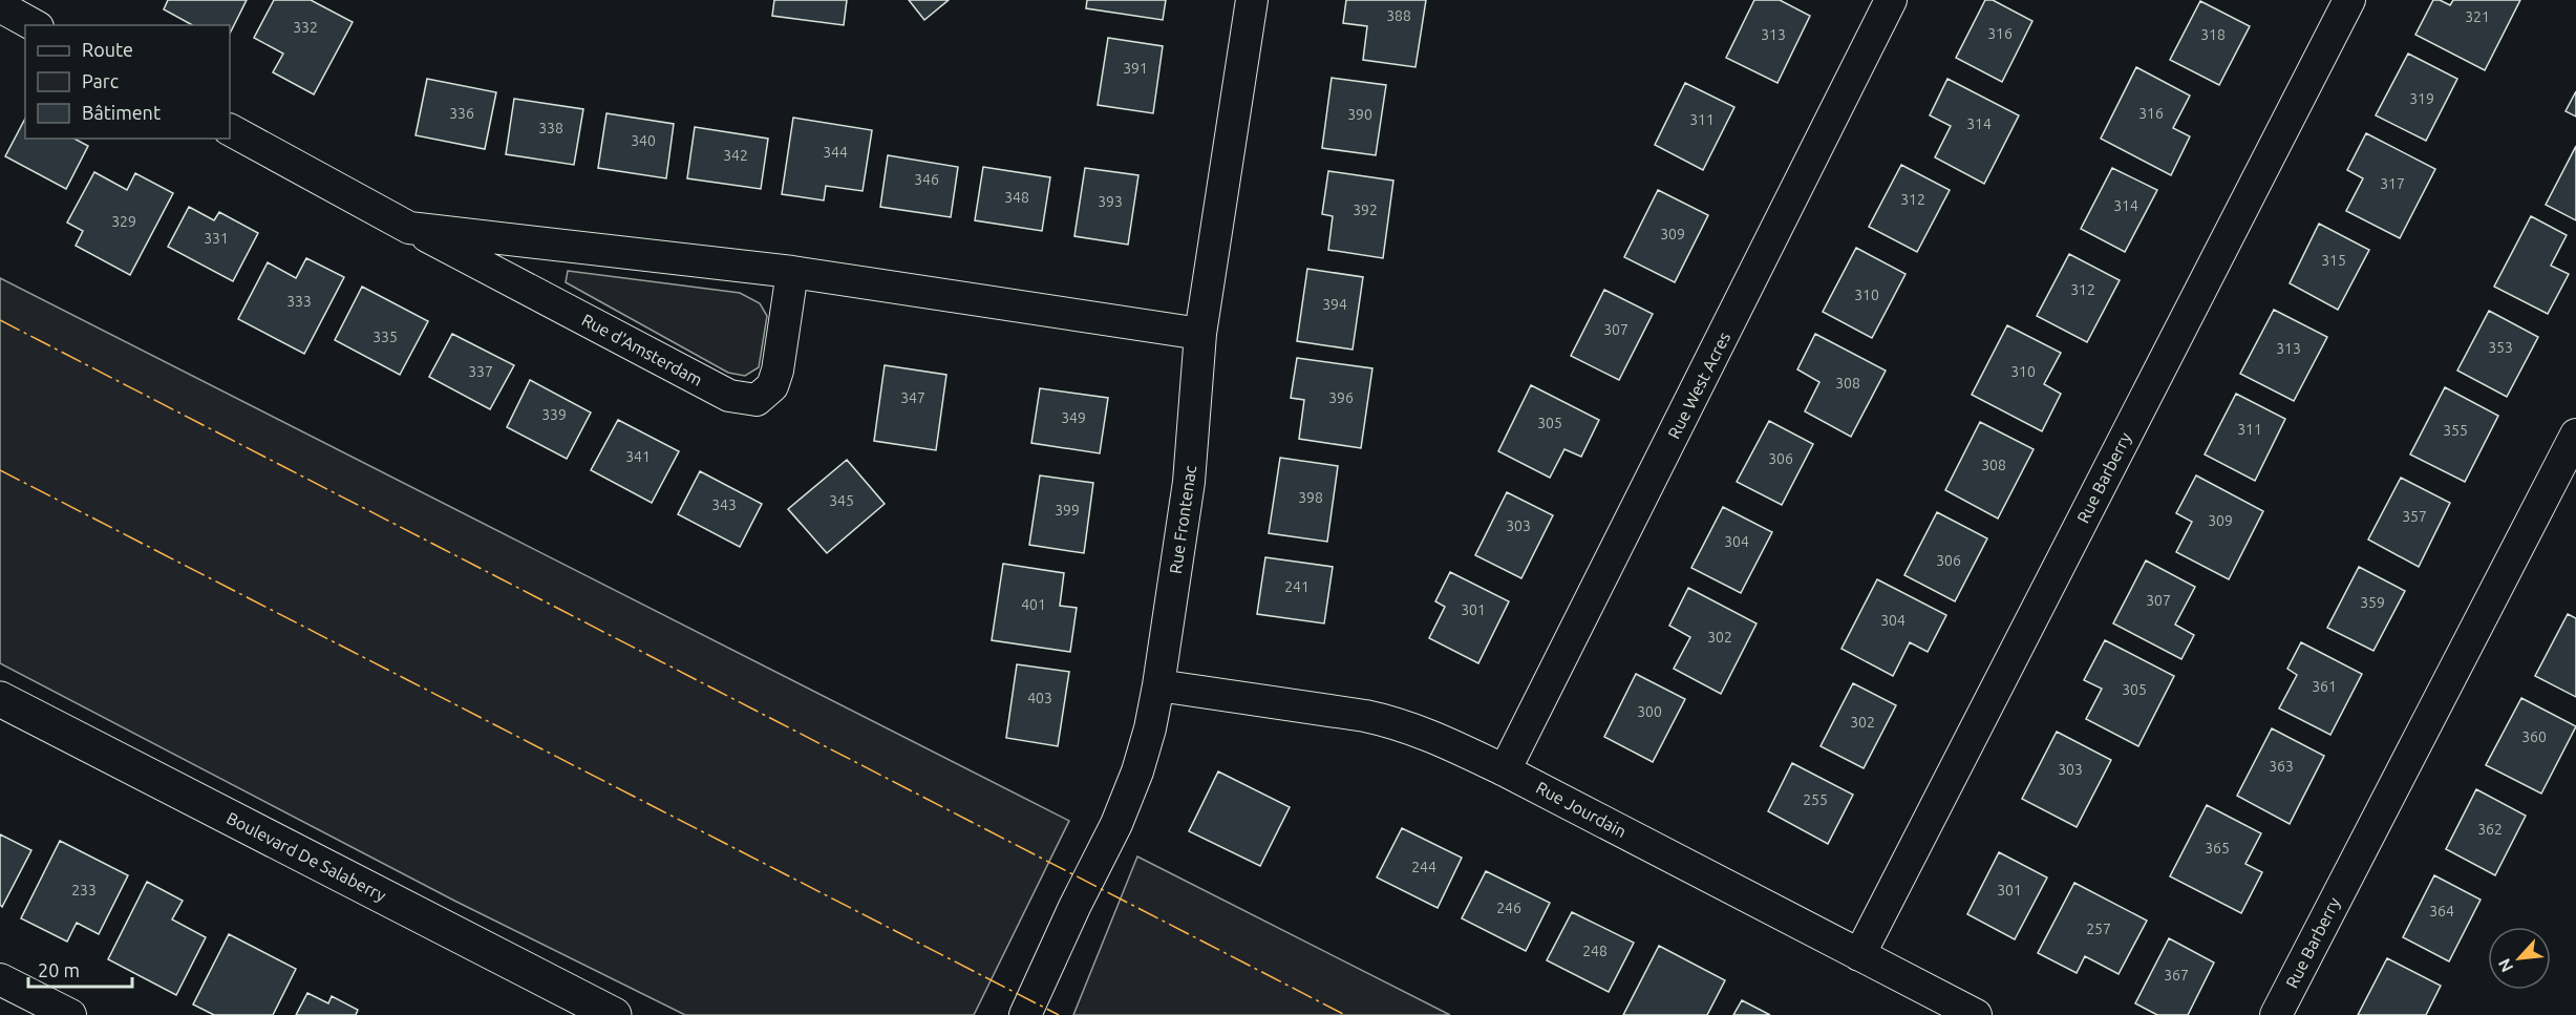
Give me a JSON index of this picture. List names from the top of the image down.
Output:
{
  "streets": {
    "street": [
      "Rue d'Amsterdam",
      "Rue West Acres",
      "Rue Barberry",
      "Rue Frontenac",
      "Rue Jourdain",
      "Boulevard De Salaberry"
    ]
  },
  "crossings": [
    ["Rue d'Amsterdam", "Rue Frontenac"],
    ["Rue West Acres", "Rue Jourdain"],
    ["Rue Barberry", "Rue Jourdain"],
    ["Rue Frontenac", "Rue Jourdain"]
  ],
  "house_numbers": [
    "388",
    "321",
    "332",
    "316",
    "313",
    "318",
    "391",
    "319",
    "336",
    "316",
    "390",
    "311",
    "314",
    "338",
    "340",
    "344",
    "342",
    "346",
    "317",
    "348",
    "312",
    "393",
    "314",
    "392",
    "329",
    "309",
    "331",
    "315",
    "312",
    "310",
    "333",
    "394",
    "307",
    "335",
    "353",
    "313",
    "337",
    "310",
    "308",
    "347",
    "396",
    "339",
    "349",
    "305",
    "311",
    "355",
    "341",
    "306",
    "308",
    "398",
    "345",
    "343",
    "399",
    "357",
    "309",
    "303",
    "304",
    "306",
    "241",
    "307",
    "359",
    "401",
    "301",
    "304",
    "302",
    "361",
    "305",
    "403",
    "300",
    "302",
    "360",
    "363",
    "303",
    "255",
    "362",
    "365",
    "244",
    "233",
    "301",
    "246",
    "364",
    "257",
    "248",
    "367"
  ],
  "legend": ["Route", "Parc", "Bâtiment"],
  "scale_bar": "20 m",
  "north": "bottom left"
}
